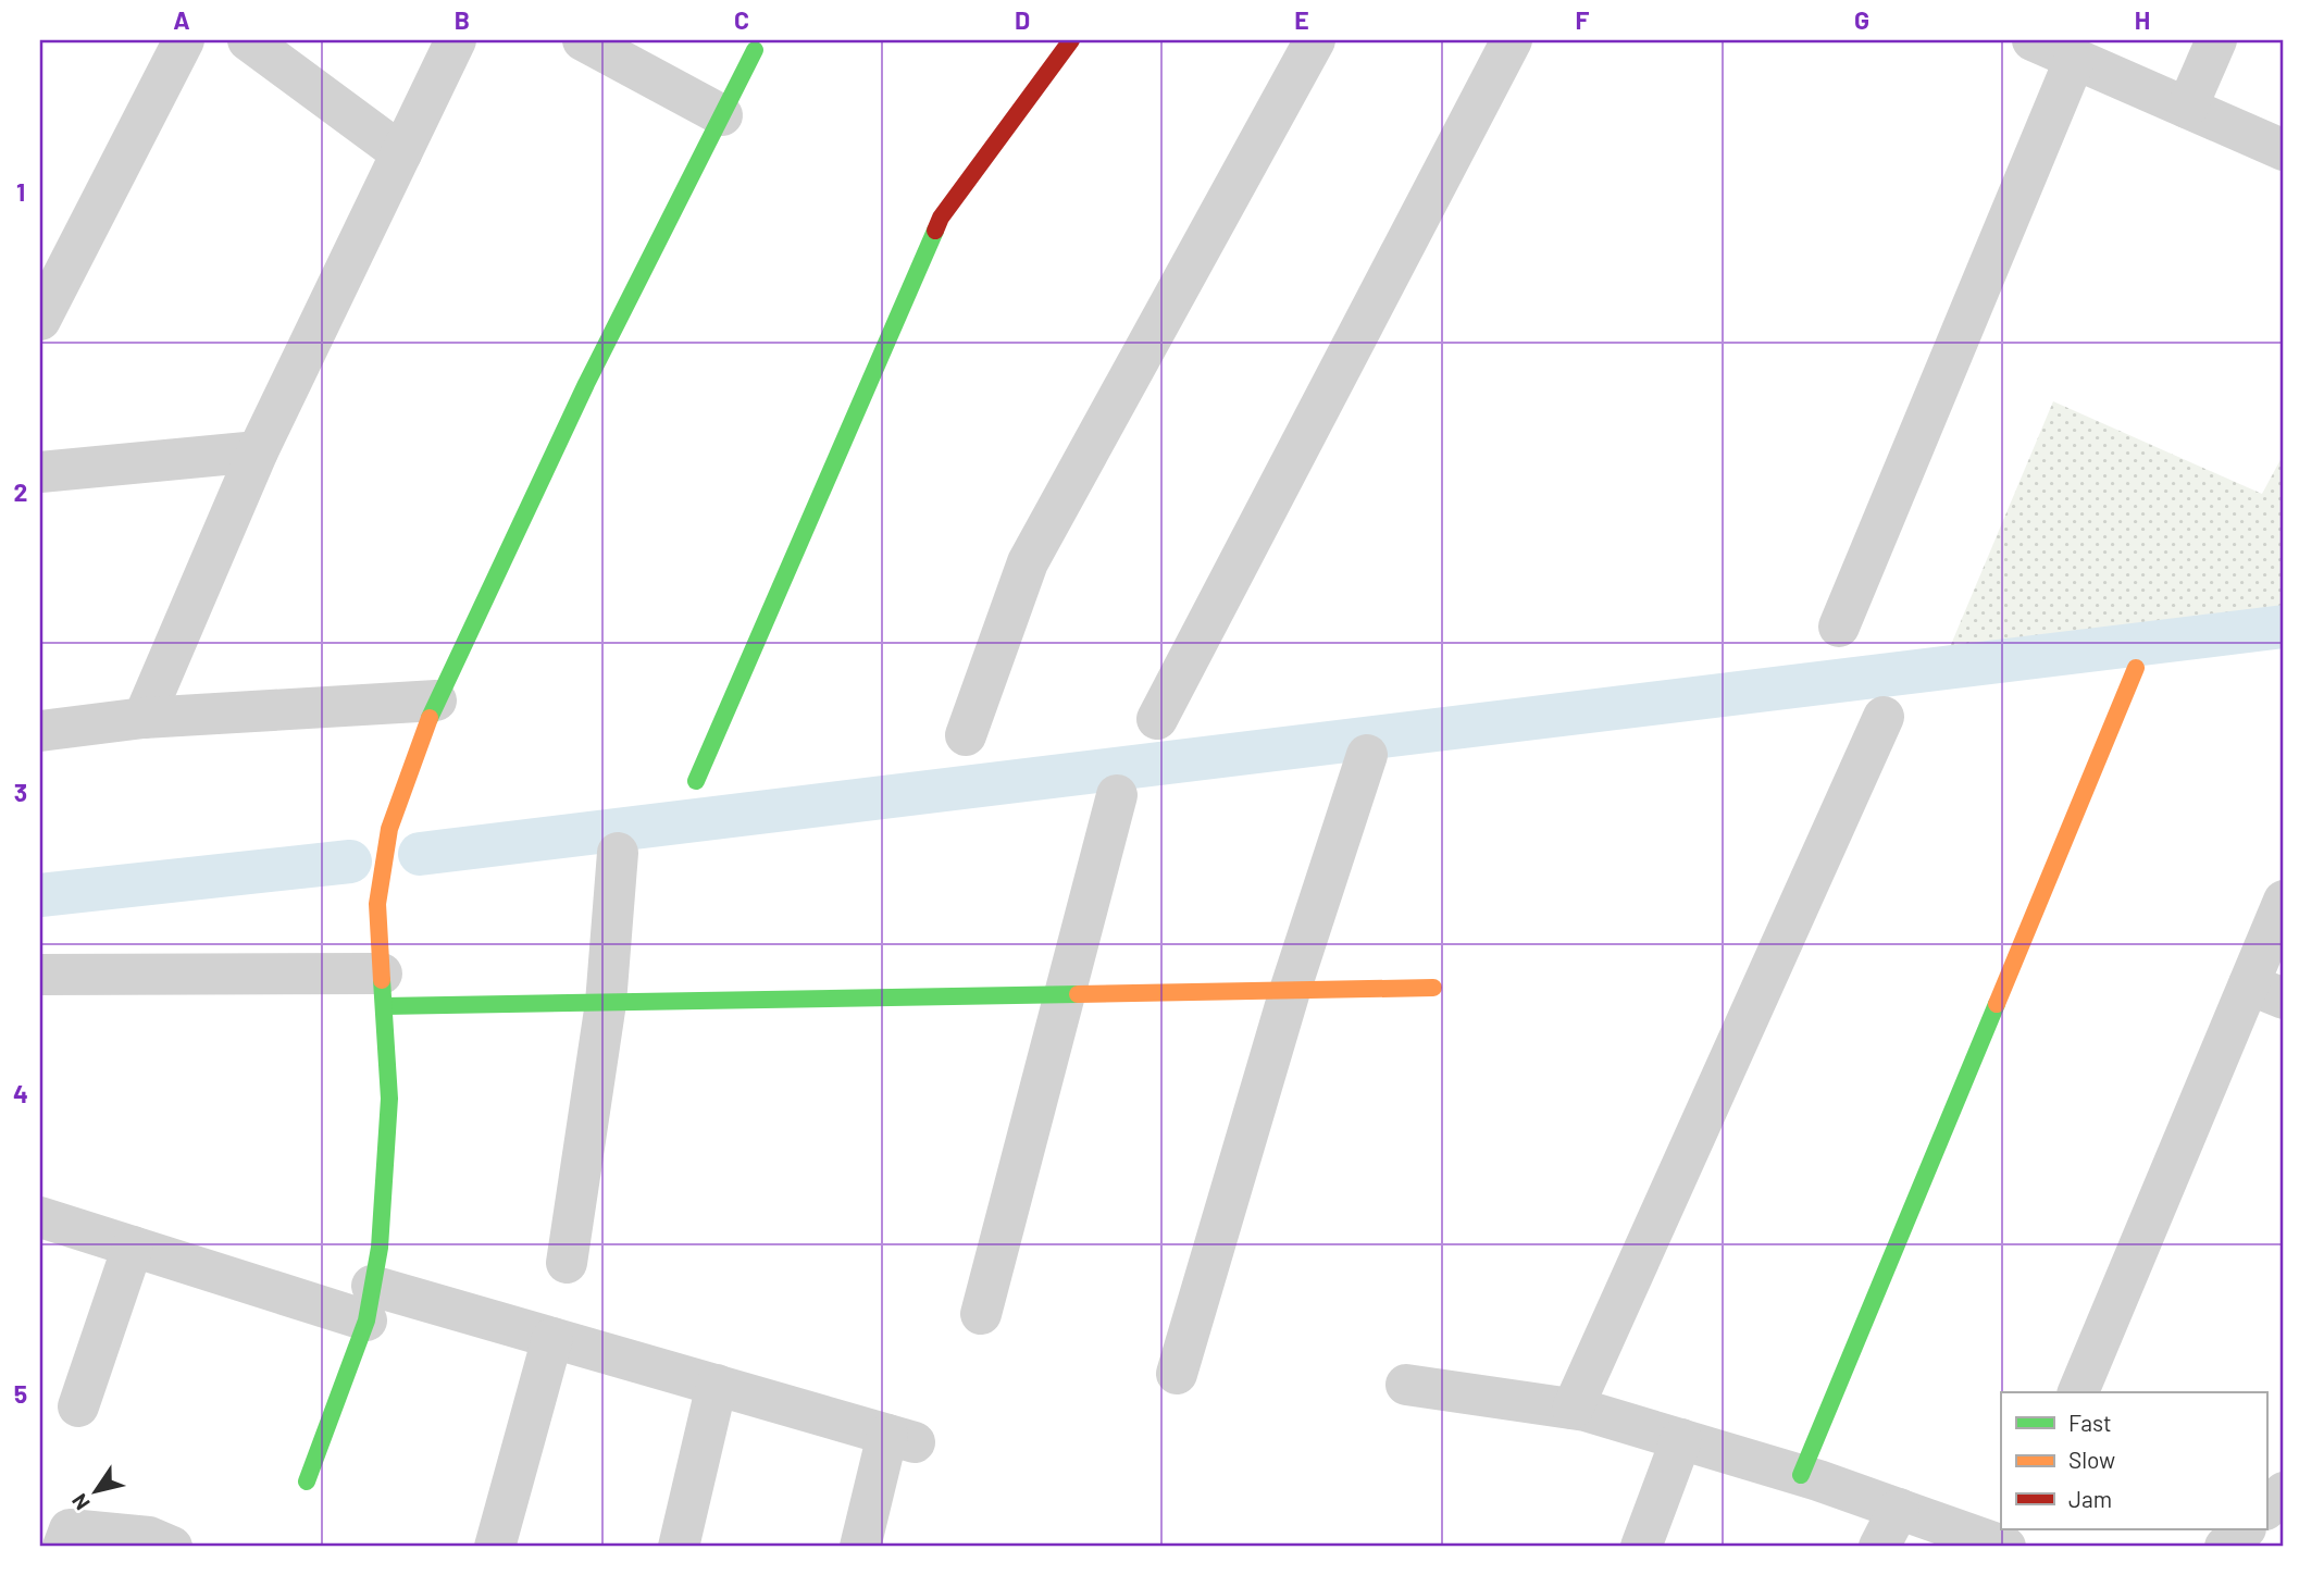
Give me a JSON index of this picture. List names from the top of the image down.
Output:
{
  "legend": ["Fast", "Slow", "Jam"],
  "north": "bottom left",
  "grid": {
    "columns": [
      "A",
      "B",
      "C",
      "D",
      "E",
      "F",
      "G",
      "H"
    ],
    "rows": [
      "1",
      "2",
      "3",
      "4",
      "5"
    ]
  }
}
